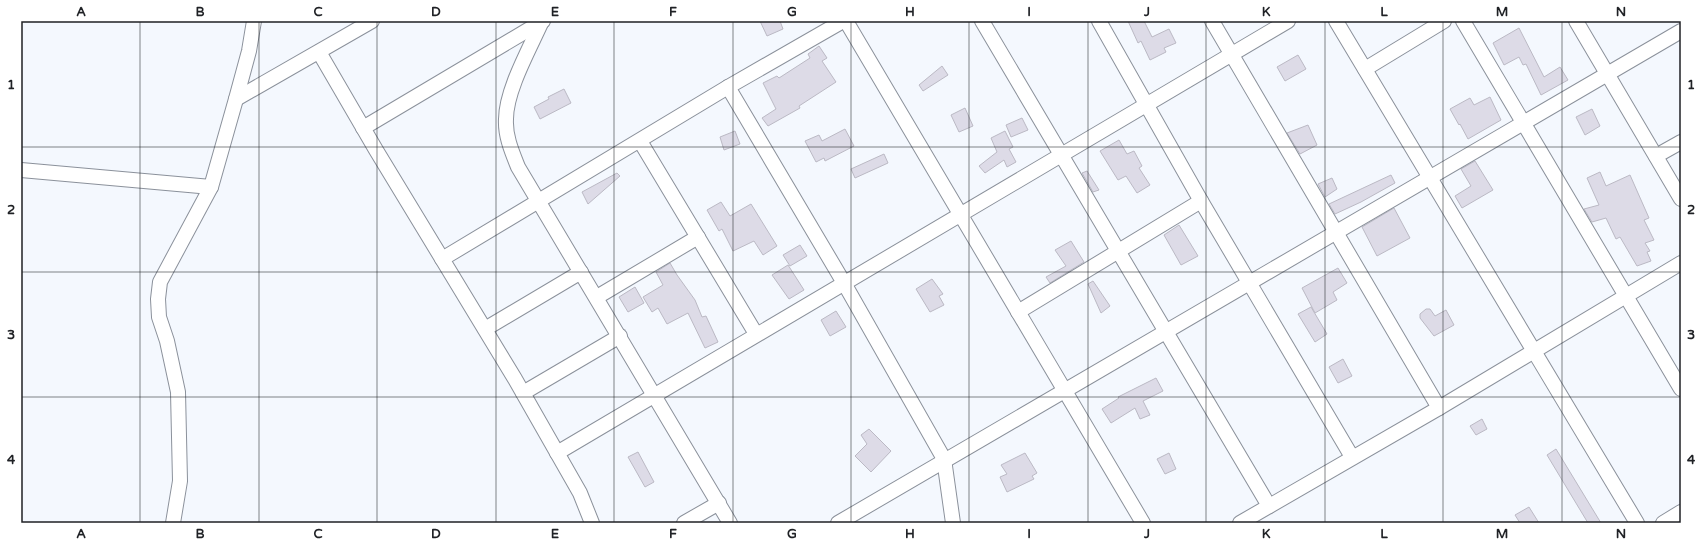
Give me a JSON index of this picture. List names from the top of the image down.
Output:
{
  "grid": {
    "columns": [
      "A",
      "B",
      "C",
      "D",
      "E",
      "F",
      "G",
      "H",
      "I",
      "J",
      "K",
      "L",
      "M",
      "N"
    ],
    "rows": [
      "1",
      "2",
      "3",
      "4"
    ]
  }
}
